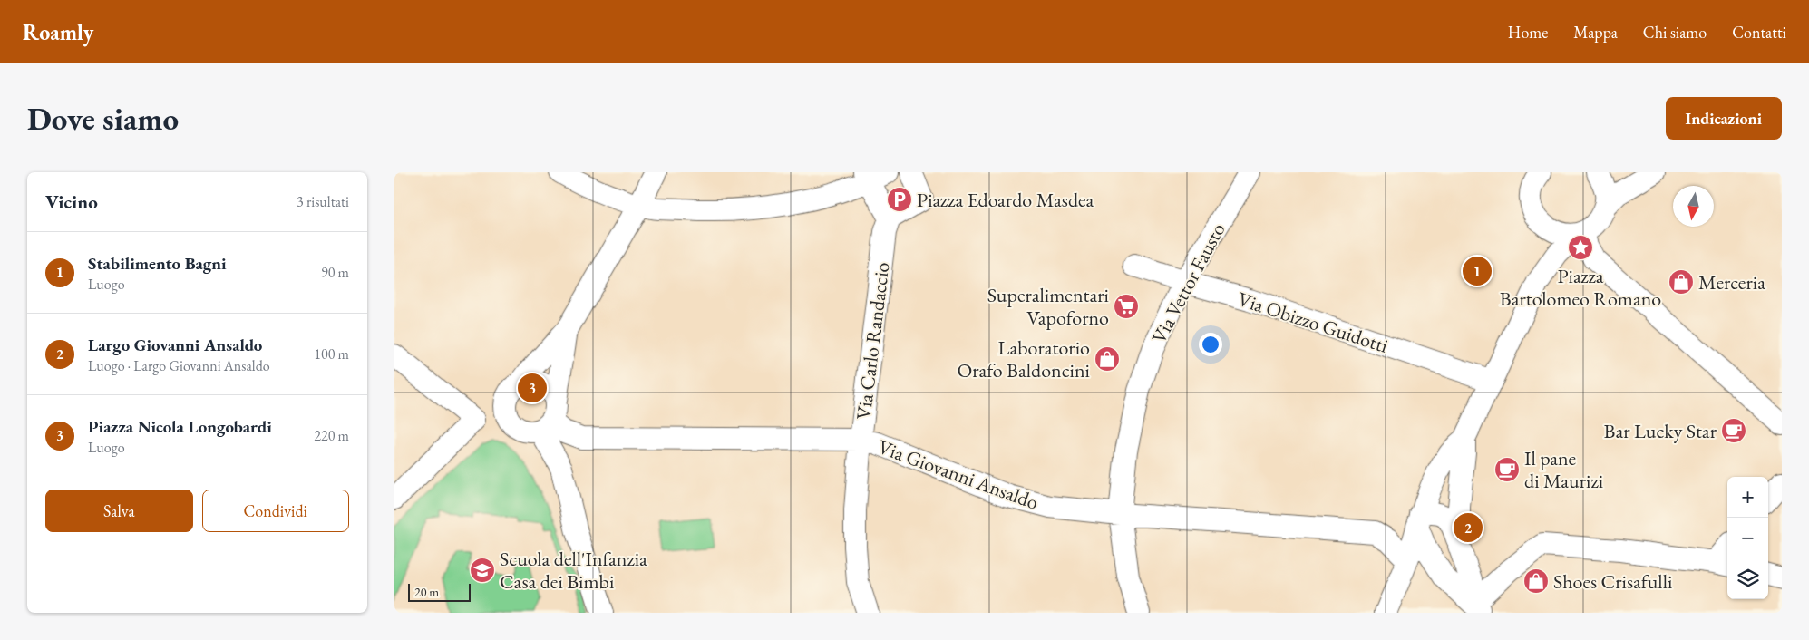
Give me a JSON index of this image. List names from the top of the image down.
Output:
{
  "streets": {
    "street": [
      "Via Vettor Fausto",
      "Via Obizzo Guidotti",
      "Via Carlo Randaccio",
      "Via Giovanni Ansaldo"
    ]
  },
  "crossings": [
    ["Via Vettor Fausto", "Via Obizzo Guidotti"],
    ["Via Vettor Fausto", "Via Giovanni Ansaldo"],
    ["Via Carlo Randaccio", "Via Giovanni Ansaldo"]
  ],
  "places": {
    "parking": ["Piazza Edoardo Masdea"],
    "place": ["Piazza Bartolomeo Romano"],
    "shop": ["Merceria", "Laboratorio Orafo Baldoncini", "Shoes Crisafulli"],
    "supermarket": ["Superalimentari Vapoforno"],
    "cafe": ["Bar Lucky Star", "Il pane di Maurizi"],
    "school or university": ["Scuola dell'Infanzia Casa dei Bimbi"]
  },
  "scale_bar": "20 m",
  "north": "bottom",
  "page": {
    "header": "Roamly",
    "nav": [
      "Home",
      "Mappa",
      "Chi siamo",
      "Contatti"
    ],
    "buttons": [
      "Indicazioni",
      ["Salva", "Condividi"]
    ],
    "title": "Dove siamo",
    "heading": ["Vicino", "3 risultati"],
    "list": [
      {
        "mark": "1",
        "name": "Stabilimento Bagni",
        "note": "Luogo",
        "value": "90 m"
      },
      {
        "mark": "2",
        "name": "Largo Giovanni Ansaldo",
        "note": "Luogo · Largo Giovanni Ansaldo",
        "value": "100 m"
      },
      {
        "mark": "3",
        "name": "Piazza Nicola Longobardi",
        "note": "Luogo",
        "value": "220 m"
      }
    ],
    "pins": ["1", "3", "2"],
    "map_buttons": ["+", "−"],
    "scale": "20 m"
  }
}
